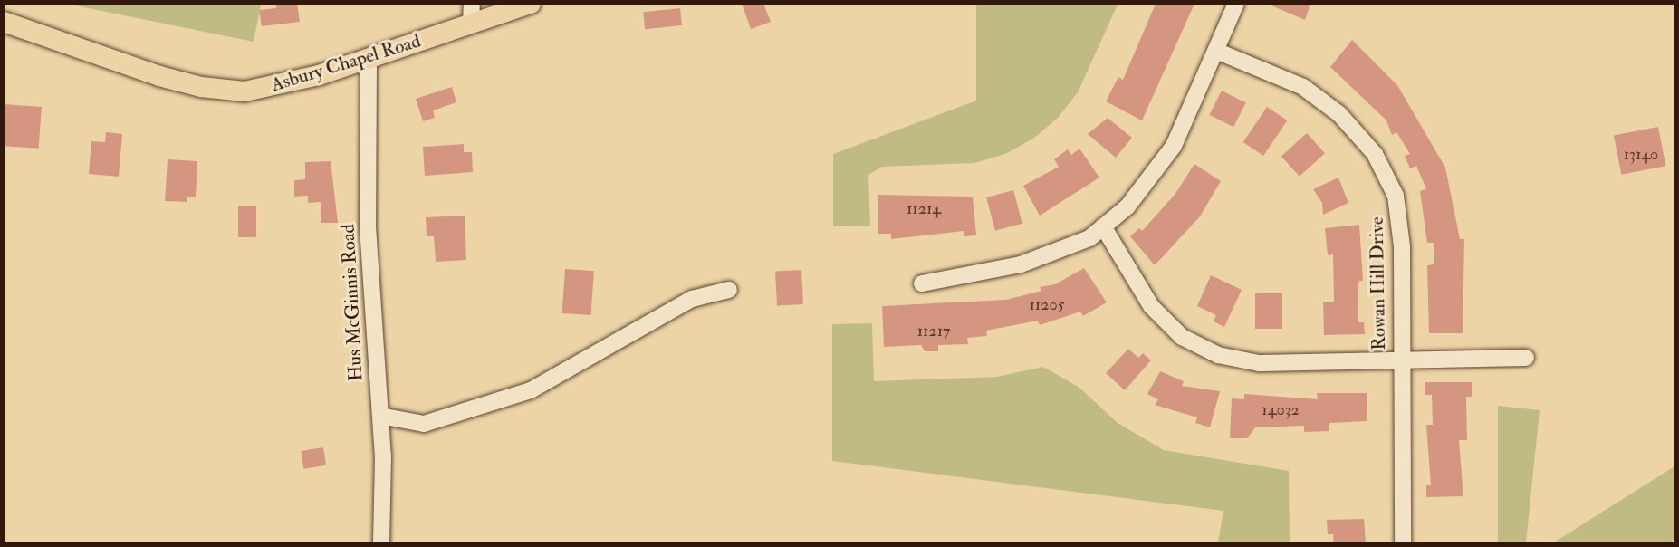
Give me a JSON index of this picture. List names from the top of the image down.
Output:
{
  "streets": {
    "main road": ["Asbury Chapel Road"],
    "street": ["Rowan Hill Drive", "Hus McGinnis Road"]
  },
  "crossings": [
    ["Asbury Chapel Road", "Hus McGinnis Road"]
  ],
  "house_numbers": [
    "13140",
    "11214",
    "11205",
    "11217",
    "14032"
  ]
}
